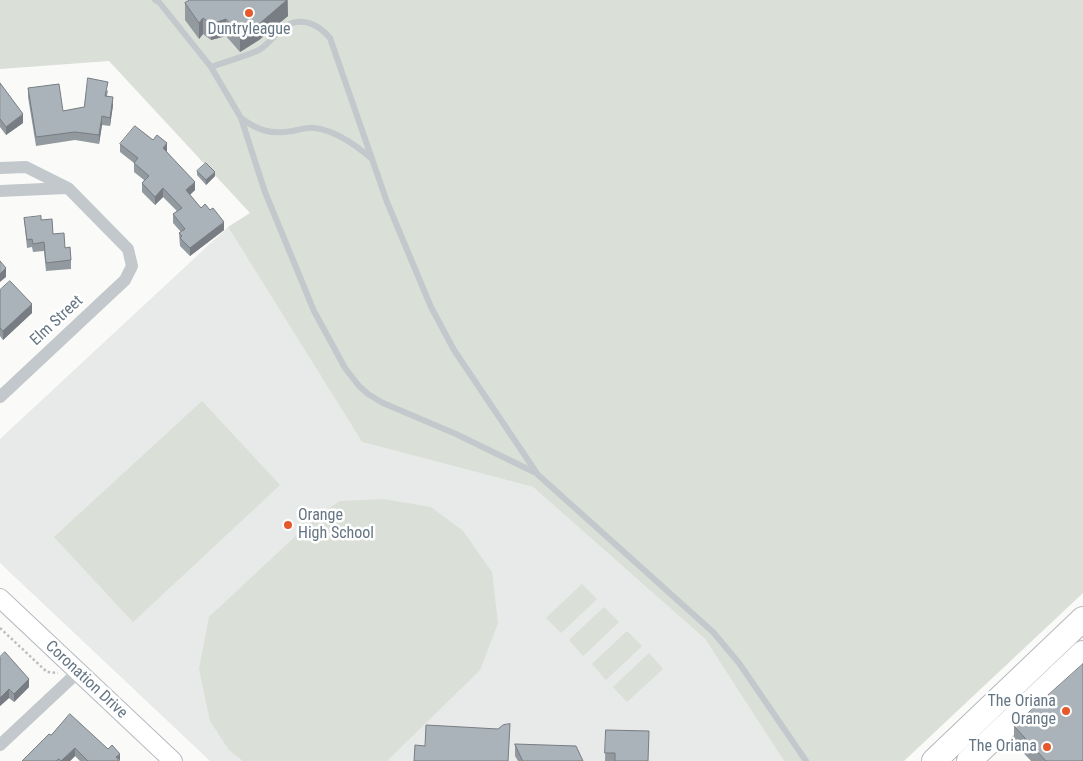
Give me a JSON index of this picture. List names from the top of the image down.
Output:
{
  "streets": {
    "main road": ["Coronation Drive"],
    "street": ["Elm Street"]
  },
  "places": [
    "Duntryleague",
    "Orange High School",
    "The Oriana Orange",
    "The Oriana"
  ]
}
